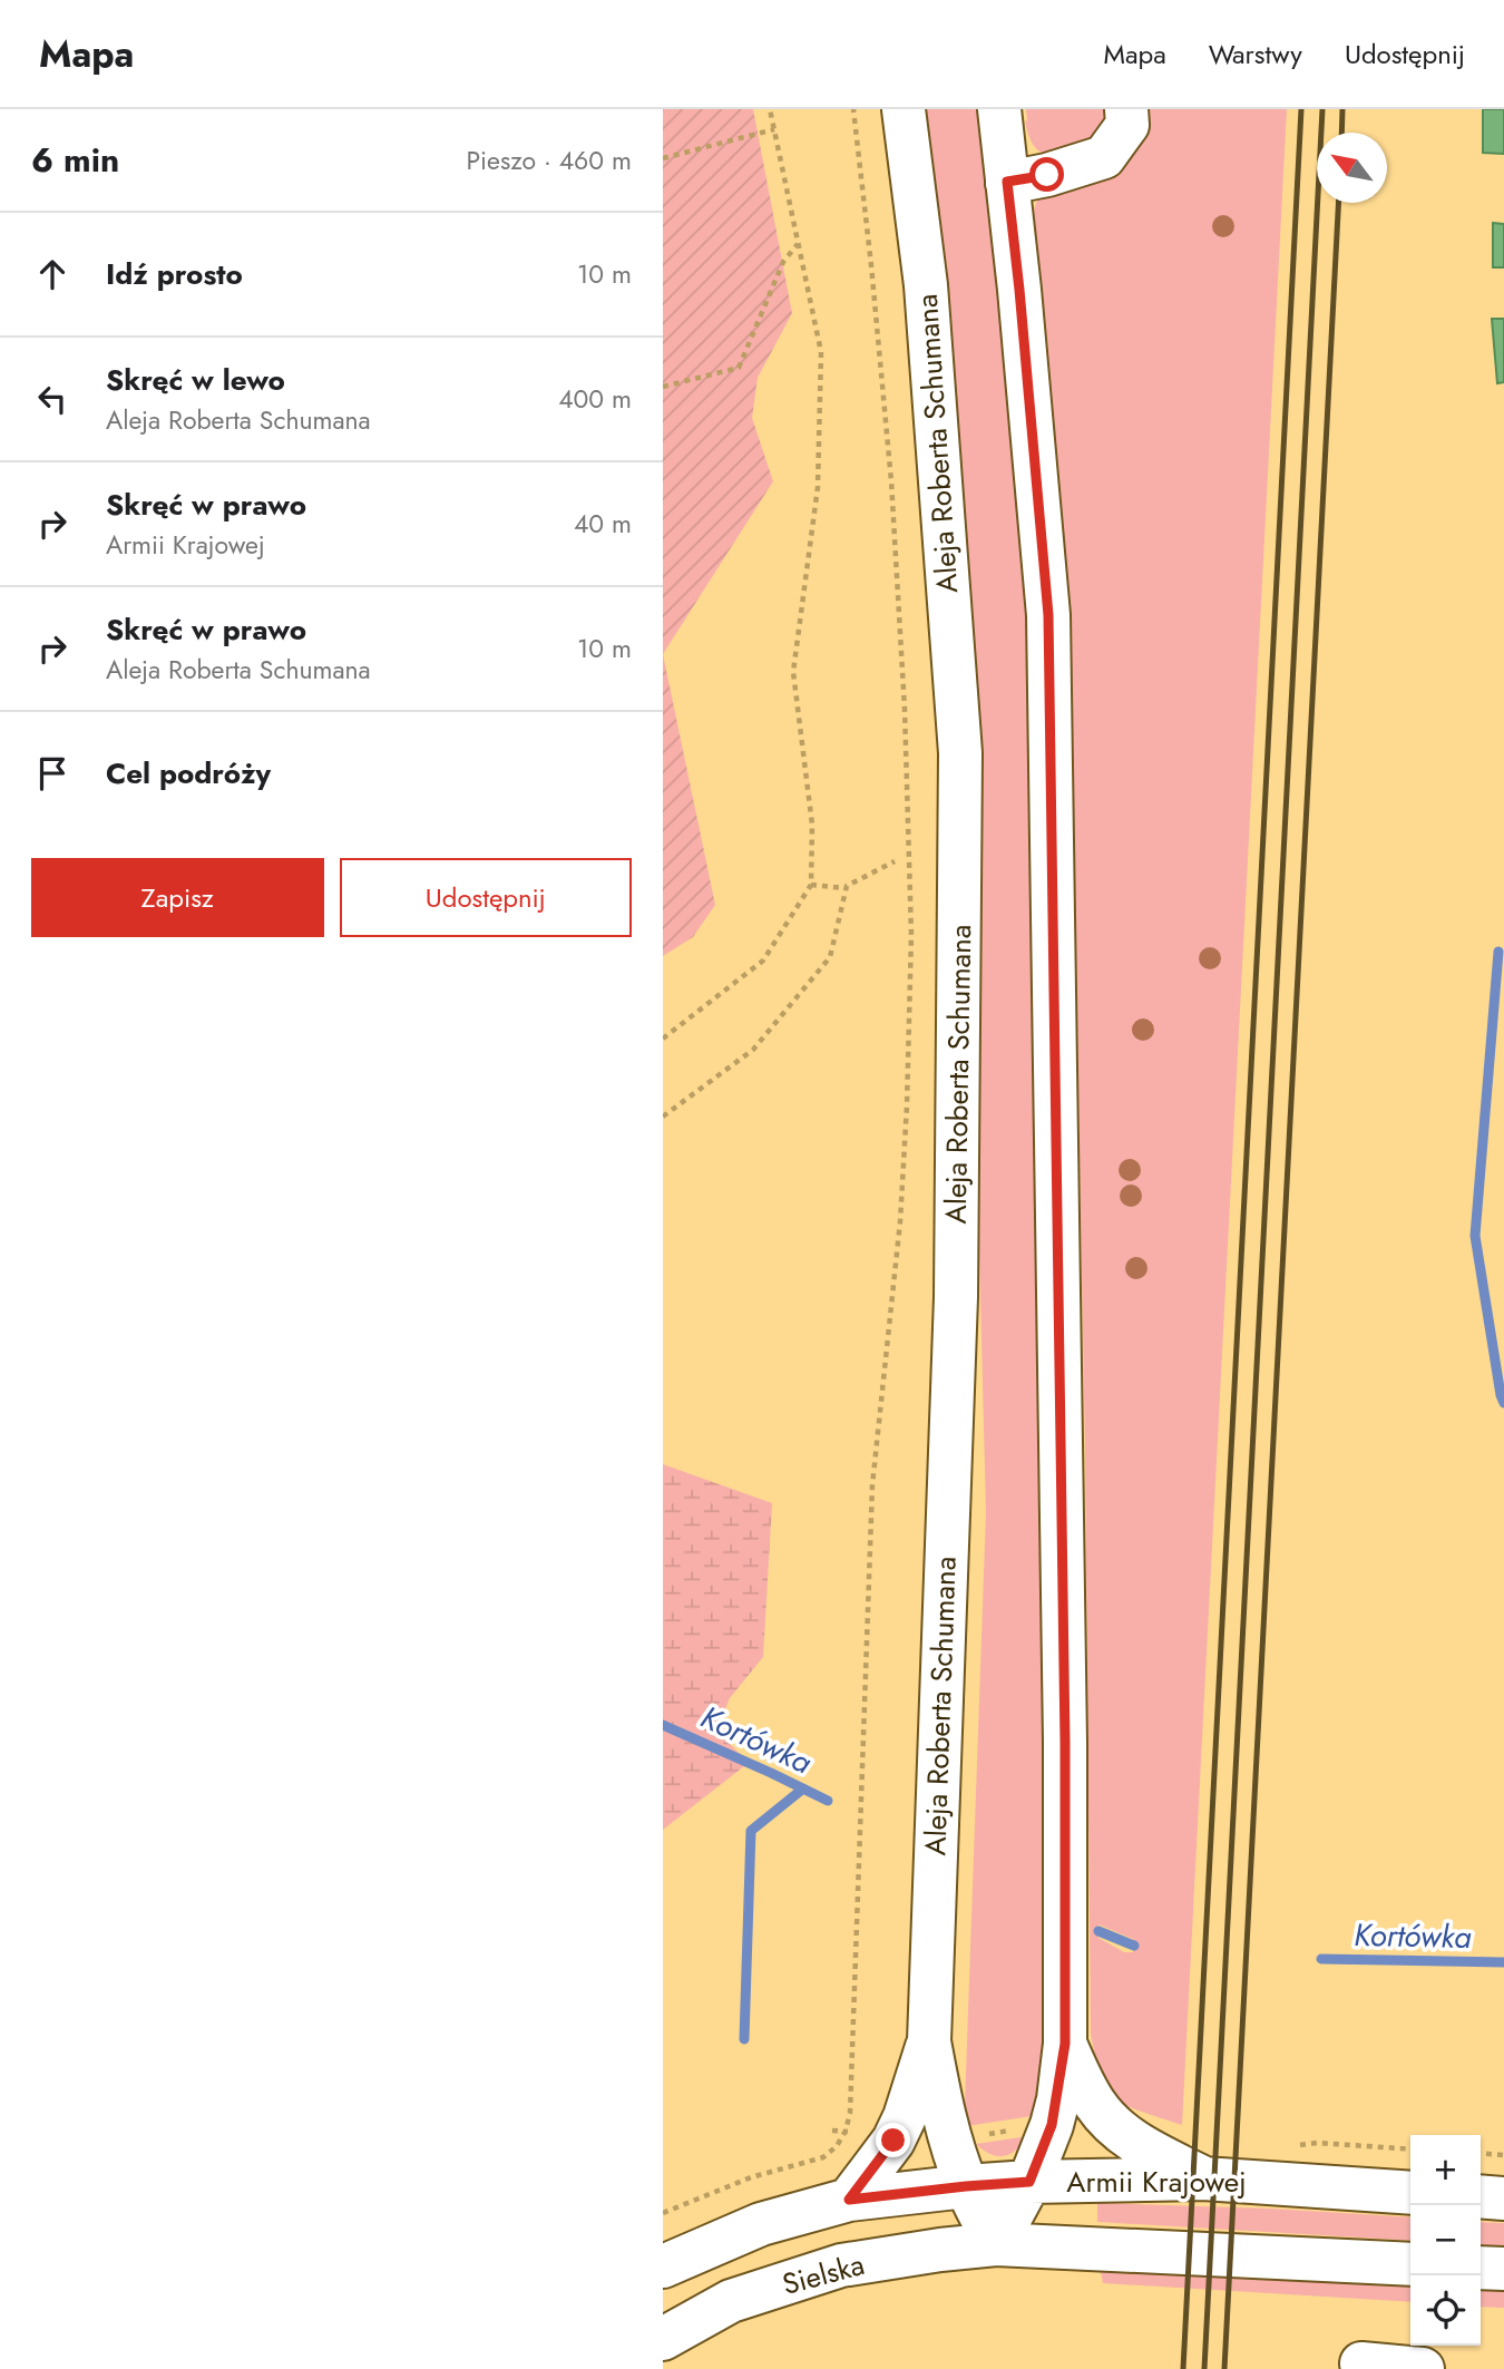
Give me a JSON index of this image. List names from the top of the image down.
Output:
{
  "streets": {
    "main road": ["Aleja Roberta Schumana", "Armii Krajowej", "Sielska"]
  },
  "crossings": [
    ["Aleja Roberta Schumana", "Armii Krajowej"],
    ["Aleja Roberta Schumana", "Sielska"]
  ],
  "water": ["Kortówka"],
  "north": "top left",
  "page": {
    "header": "Mapa",
    "nav": ["Mapa", "Warstwy", "Udostępnij"],
    "heading": ["6 min", "Pieszo · 460 m"],
    "list": [
      ["Idź prosto", "10 m"],
      ["Skręć w lewo", "Aleja Roberta Schumana", "400 m"],
      ["Skręć w prawo", "Armii Krajowej", "40 m"],
      ["Skręć w prawo", "Aleja Roberta Schumana", "10 m"],
      "Cel podróży"
    ],
    "buttons": ["Zapisz", "Udostępnij"],
    "map_buttons": ["+", "−"]
  }
}
